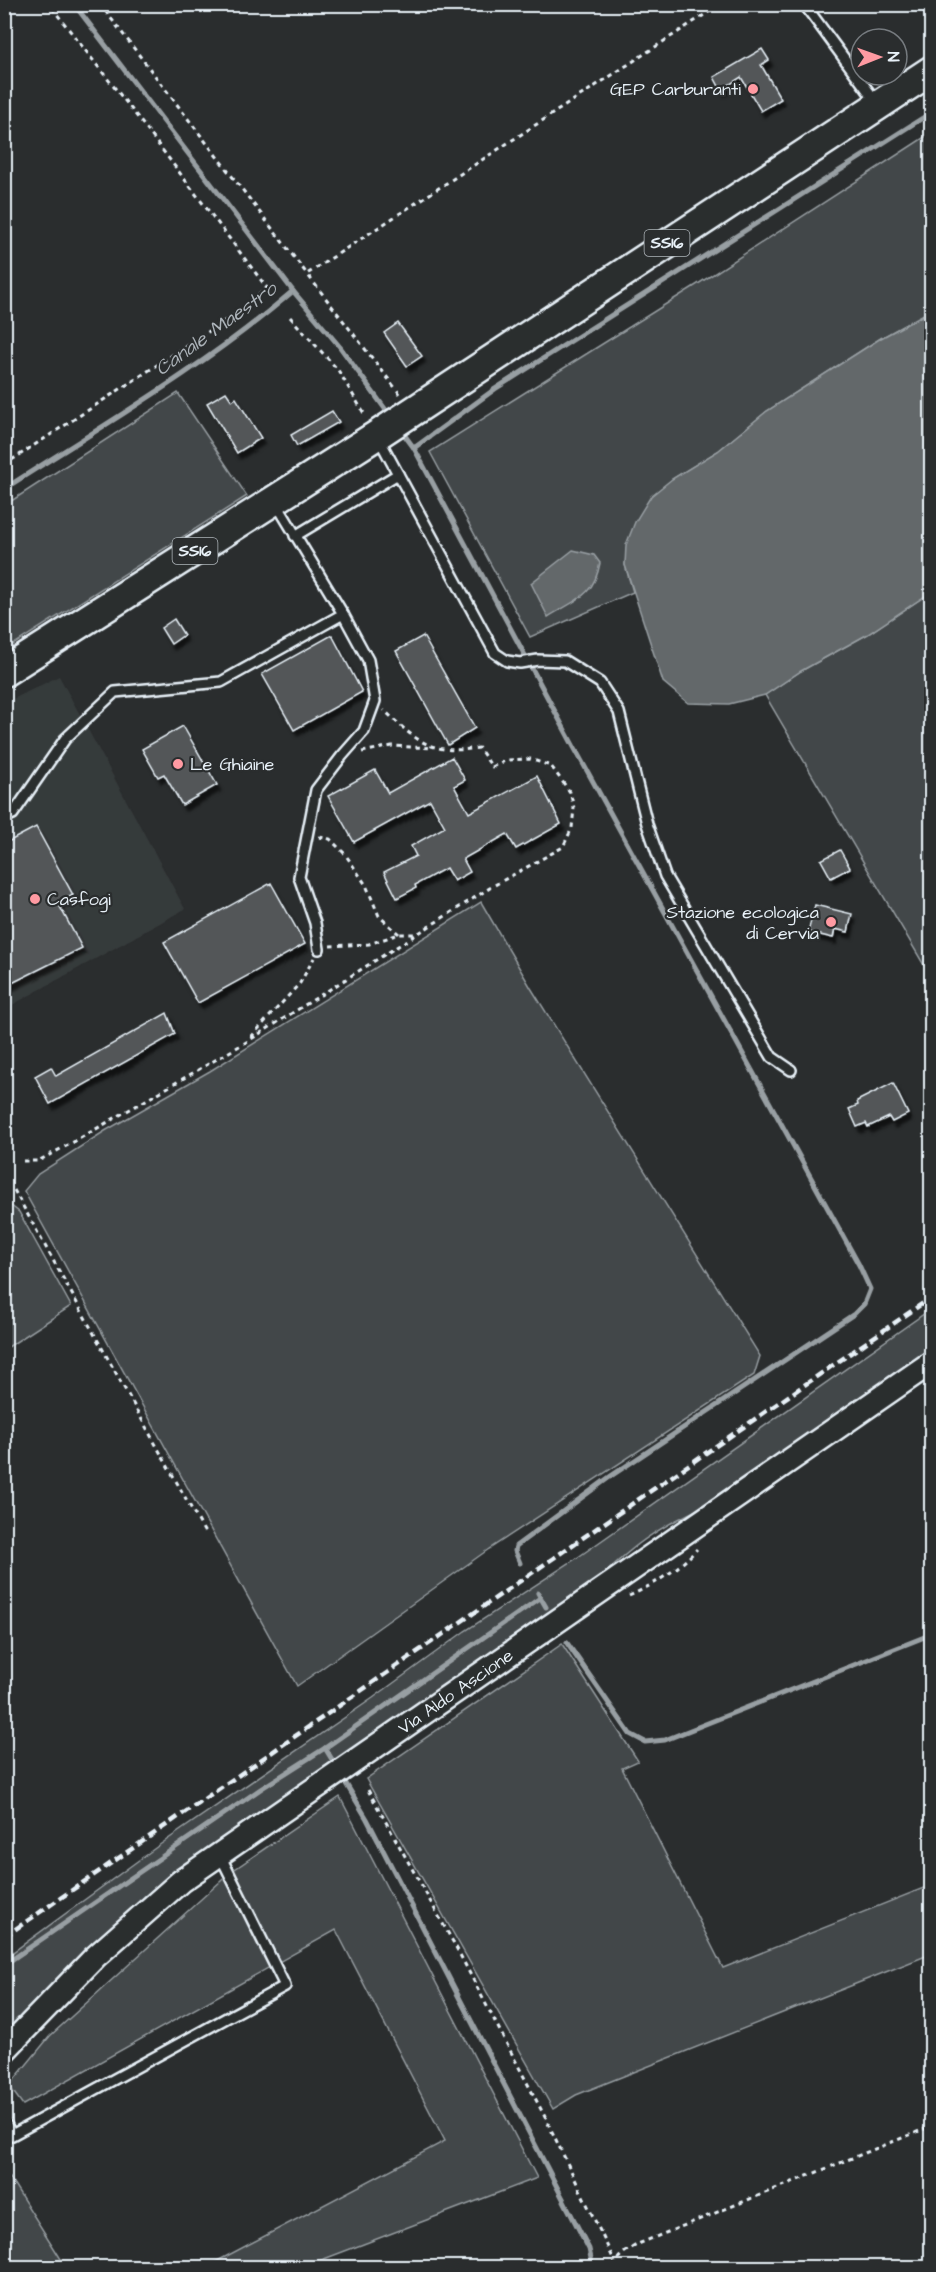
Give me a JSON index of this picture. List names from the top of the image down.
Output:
{
  "streets": {
    "main road": ["SS16"],
    "street": ["Via Aldo Ascione"]
  },
  "water": ["Canale Maestro"],
  "places": [
    "GEP Carburanti",
    "Le Ghiaine",
    "Casfogi",
    "Stazione ecologica di Cervia"
  ],
  "north": "right"
}
